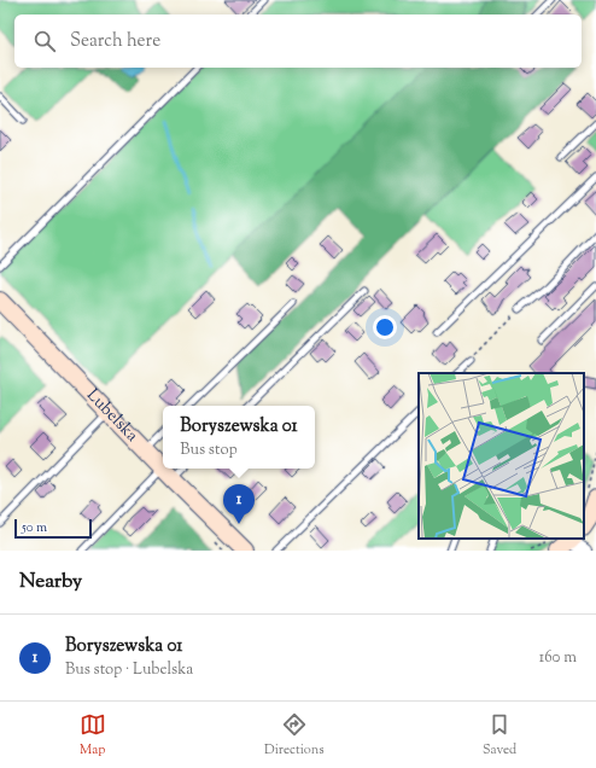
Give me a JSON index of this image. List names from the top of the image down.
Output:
{
  "streets": {
    "street": ["Lubelska"]
  },
  "scale_bar": "50 m",
  "page": {
    "search": "Search here",
    "popup": ["Boryszewska 01", "Bus stop"],
    "pins": "1",
    "scale": "50 m",
    "heading": "Nearby",
    "list": [
      {
        "mark": "1",
        "name": "Boryszewska 01",
        "note": "Bus stop · Lubelska",
        "value": "160 m"
      }
    ],
    "nav": ["Map", "Directions", "Saved"]
  }
}
